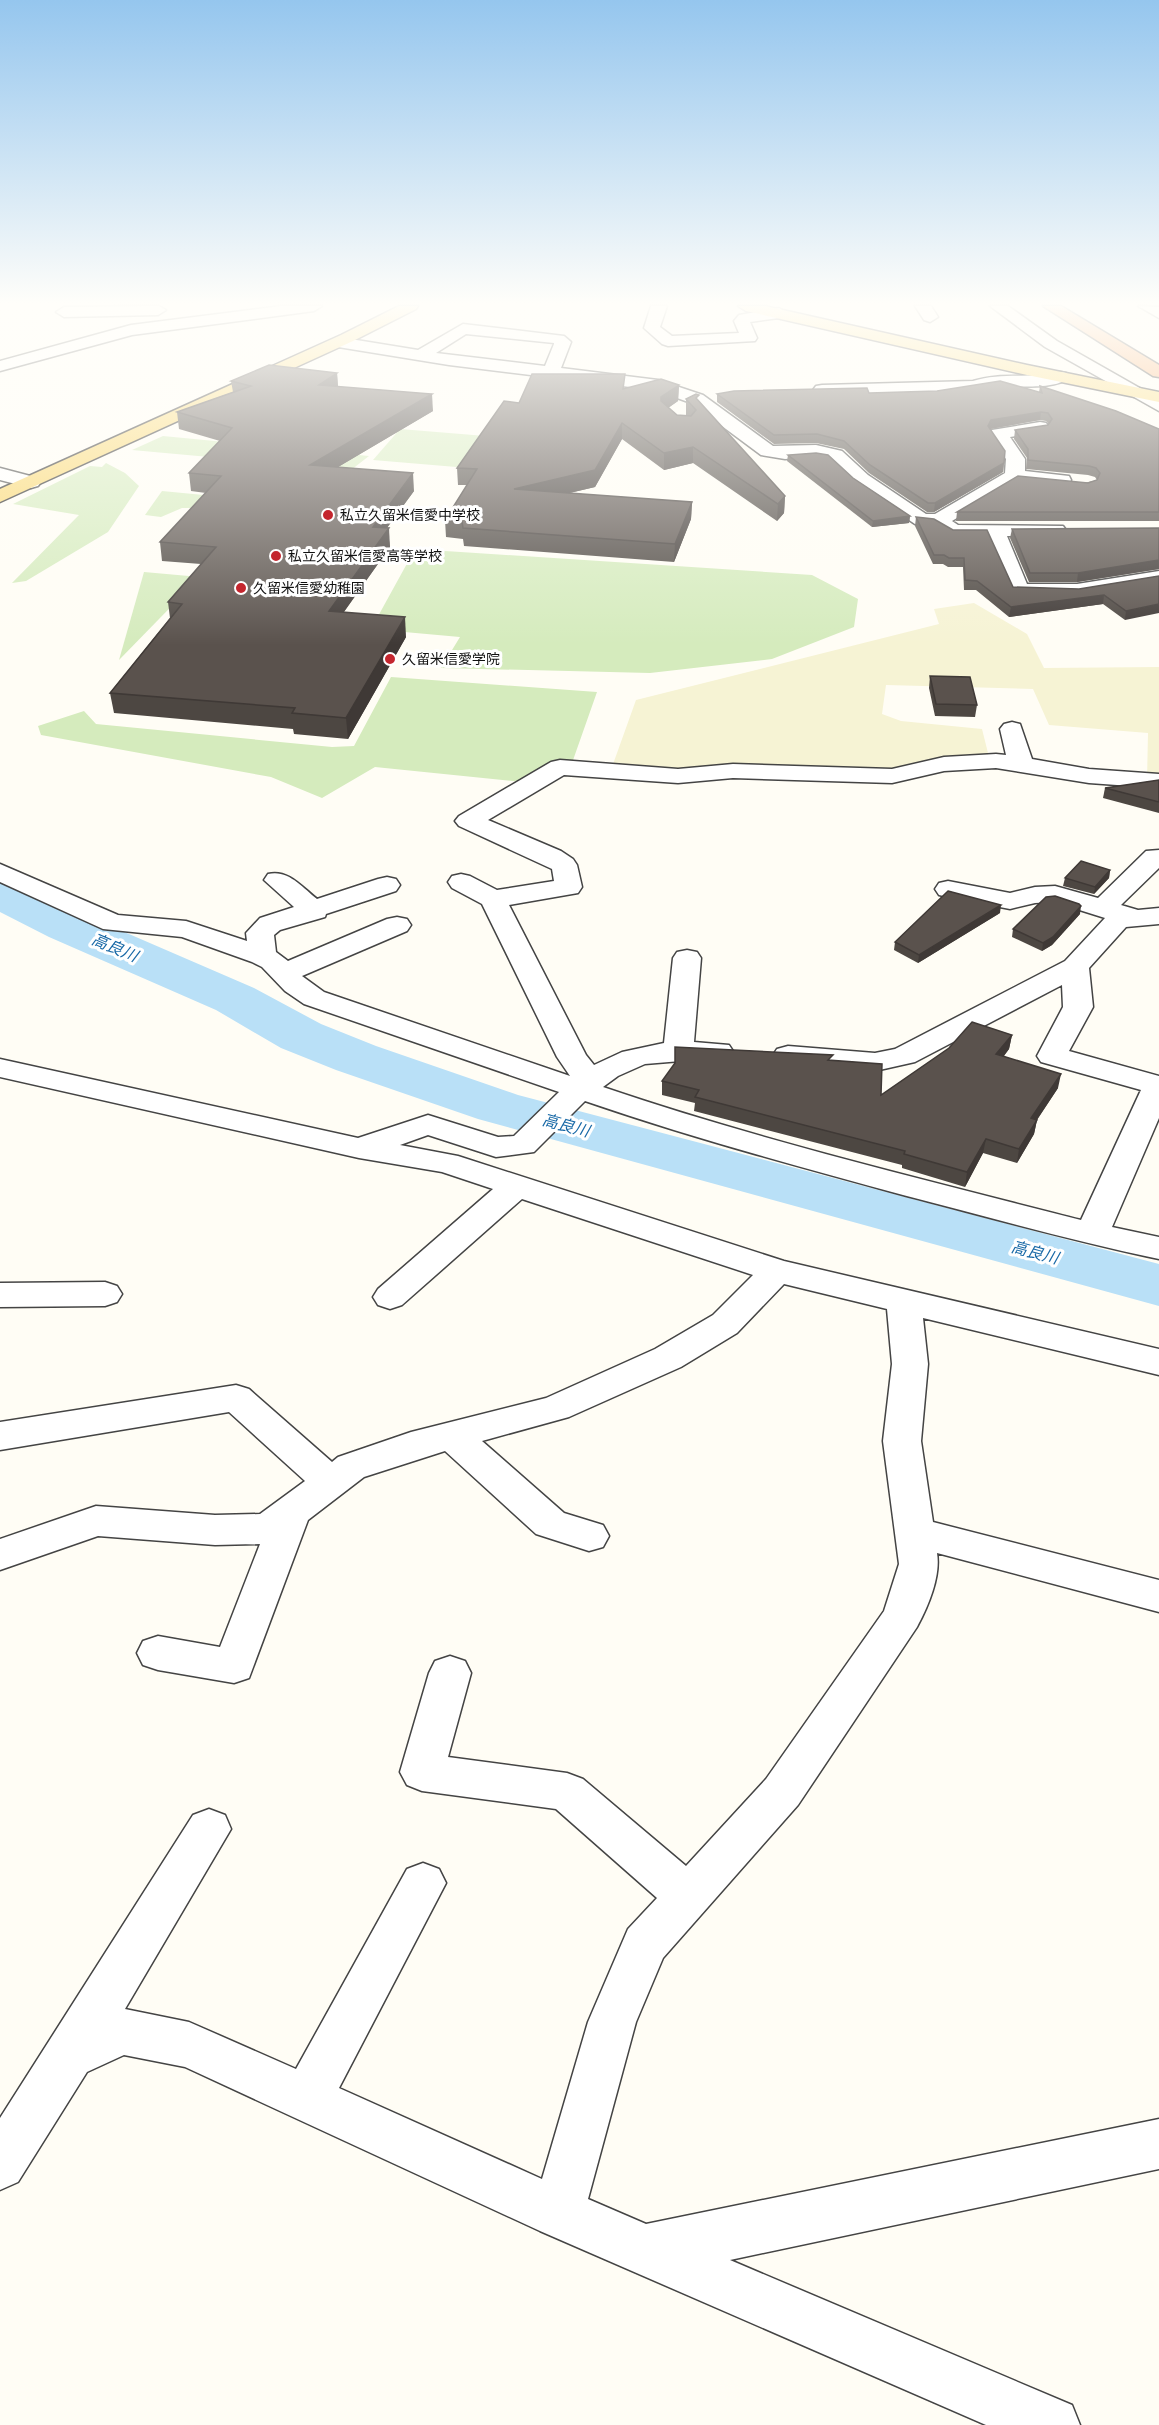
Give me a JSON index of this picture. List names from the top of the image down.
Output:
{
  "water": ["高良川"],
  "places": [
    "私立久留米信愛中学校",
    "私立久留米信愛高等学校",
    "久留米信愛幼稚園",
    "久留米信愛学院"
  ]
}
